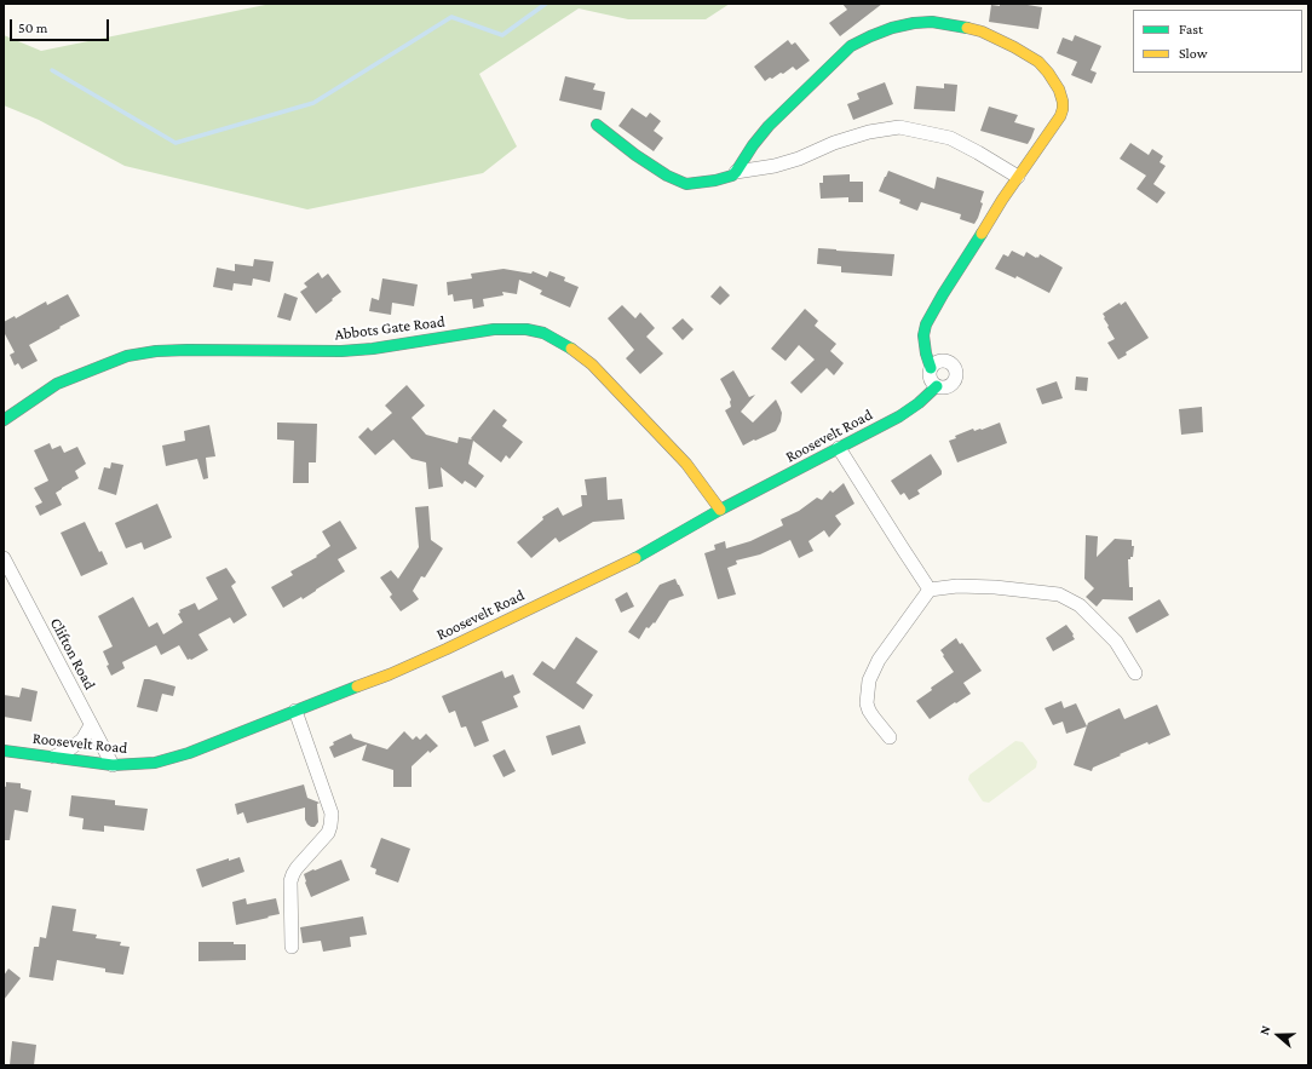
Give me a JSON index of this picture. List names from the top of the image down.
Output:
{
  "streets": {
    "street": ["Abbots Gate Road", "Roosevelt Road", "Clifton Road"]
  },
  "crossings": [
    ["Abbots Gate Road", "Roosevelt Road"],
    ["Roosevelt Road", "Clifton Road"]
  ],
  "legend": ["Fast", "Slow"],
  "scale_bar": "50 m",
  "north": "left"
}
